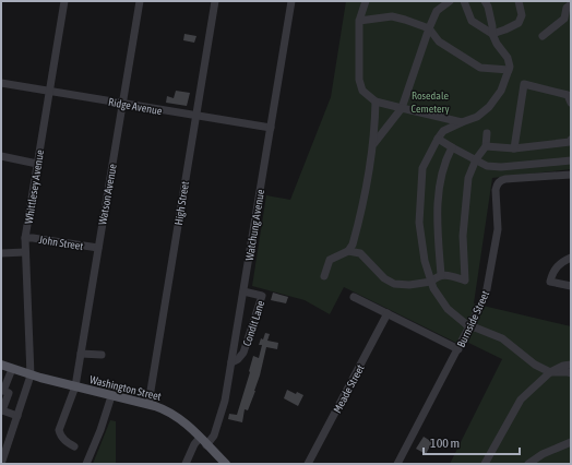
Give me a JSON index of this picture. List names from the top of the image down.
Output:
{
  "streets": {
    "main road": ["Washington Street"],
    "street": [
      "Ridge Avenue",
      "Whittlesey Avenue",
      "Watson Avenue",
      "High Street",
      "Watchung Avenue",
      "John Street",
      "Burnside Street",
      "Condit Lane",
      "Meade Street"
    ]
  },
  "crossings": [
    ["Ridge Avenue", "Whittlesey Avenue"],
    ["Ridge Avenue", "Watson Avenue"],
    ["Ridge Avenue", "High Street"],
    ["Ridge Avenue", "Watchung Avenue"],
    ["Whittlesey Avenue", "John Street"],
    ["Whittlesey Avenue", "Washington Street"],
    ["Watson Avenue", "John Street"],
    ["Watson Avenue", "Washington Street"],
    ["High Street", "Washington Street"],
    ["Watchung Avenue", "Condit Lane"],
    ["Watchung Avenue", "Washington Street"]
  ],
  "parks": ["Rosedale Cemetery"],
  "scale_bar": "100 m"
}
